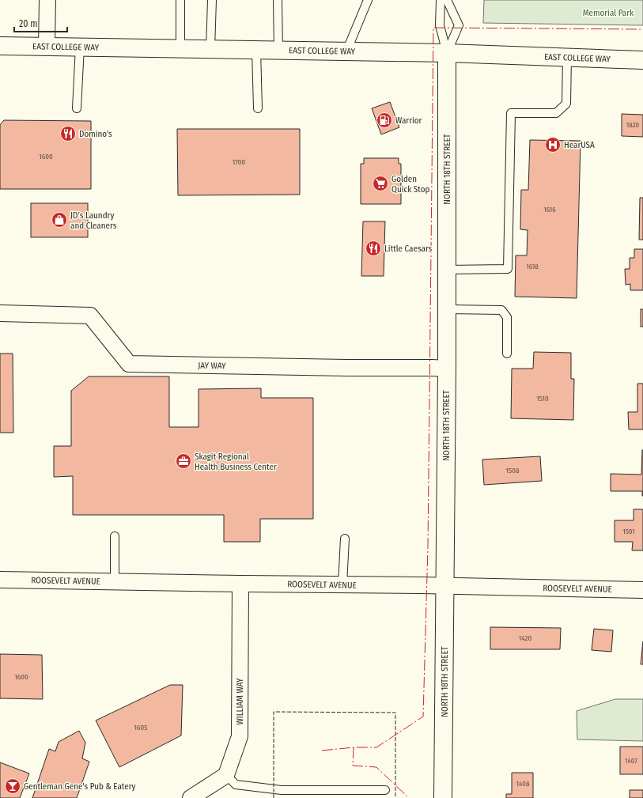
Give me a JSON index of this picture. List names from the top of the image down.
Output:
{
  "streets": {
    "street": [
      "EAST COLLEGE WAY",
      "NORTH 18TH STREET",
      "JAY WAY",
      "ROOSEVELT AVENUE",
      "WILLIAM WAY"
    ]
  },
  "crossings": [
    ["EAST COLLEGE WAY", "NORTH 18TH STREET"],
    ["NORTH 18TH STREET", "JAY WAY"],
    ["NORTH 18TH STREET", "ROOSEVELT AVENUE"],
    ["ROOSEVELT AVENUE", "WILLIAM WAY"]
  ],
  "parks": ["Memorial Park"],
  "places": {
    "fuel station": ["Warrior"],
    "restaurant": ["Domino's", "Little Caesars"],
    "hospital": ["HearUSA"],
    "supermarket": ["Golden Quick Stop"],
    "shop": ["JD’s Laundry and Cleaners"],
    "office": ["Skagit Regional Health Business Center"],
    "bar": ["Gentleman Gene's Pub & Eatery"]
  },
  "house_numbers": [
    "1820",
    "1600",
    "1700",
    "1616",
    "1618",
    "1510",
    "1508",
    "1501",
    "1420",
    "1600",
    "1605",
    "1407",
    "1408"
  ],
  "scale_bar": "20 m"
}
